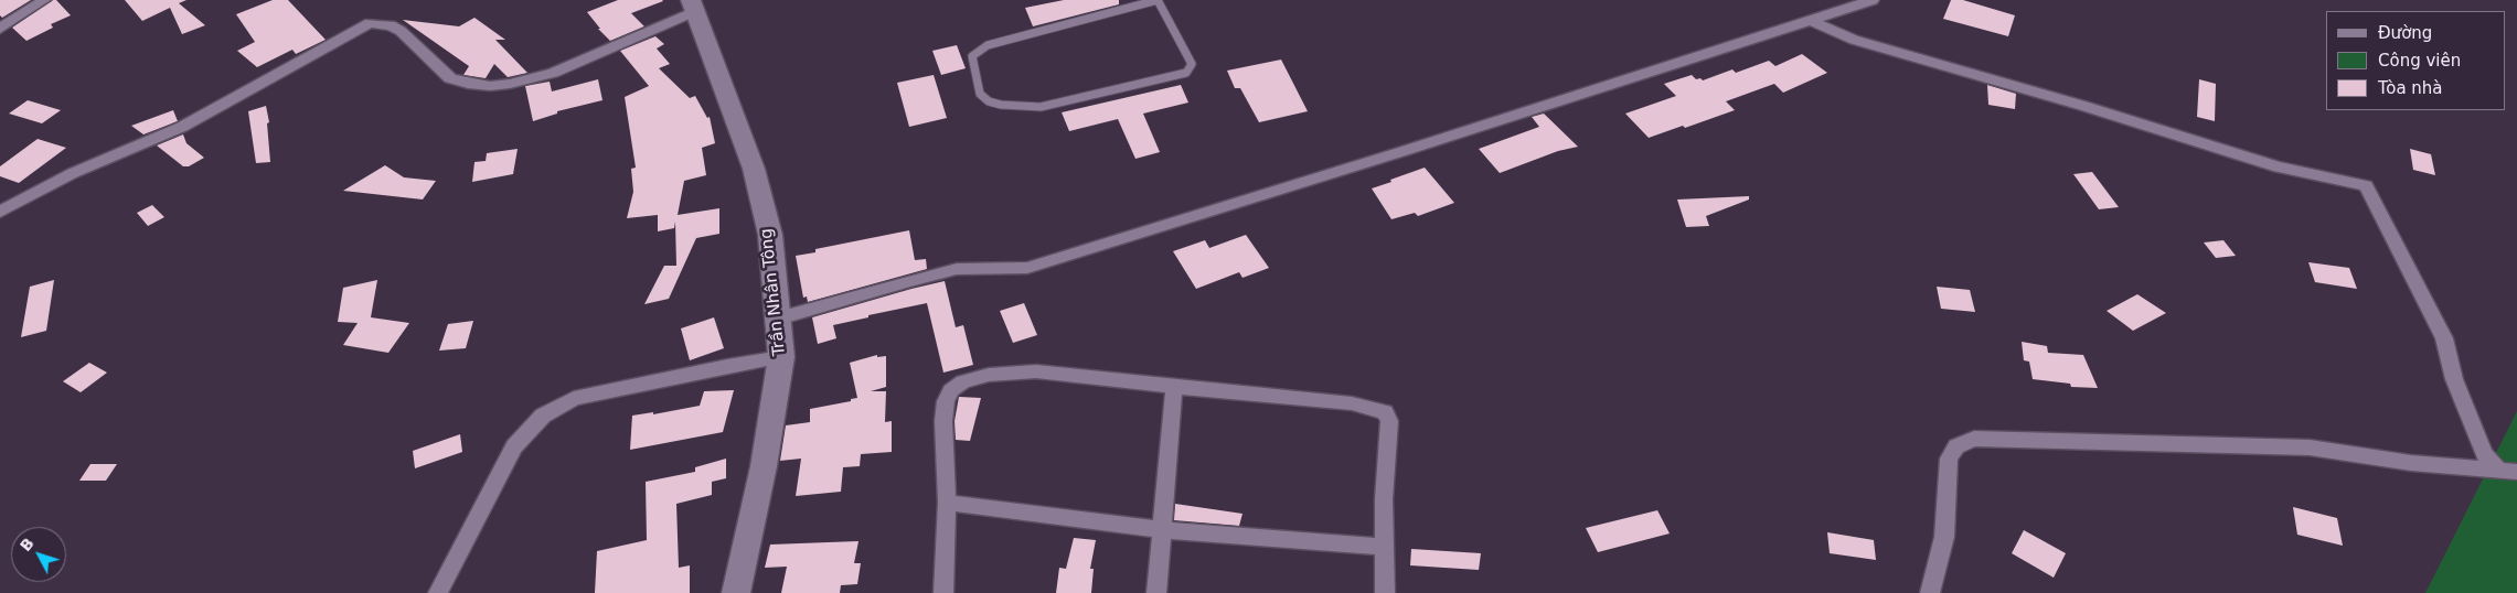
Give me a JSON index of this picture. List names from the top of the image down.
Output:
{
  "streets": {
    "street": ["Trần Nhân Tông"]
  },
  "legend": ["Đường", "Công viên", "Tòa nhà"],
  "north": "top left"
}
